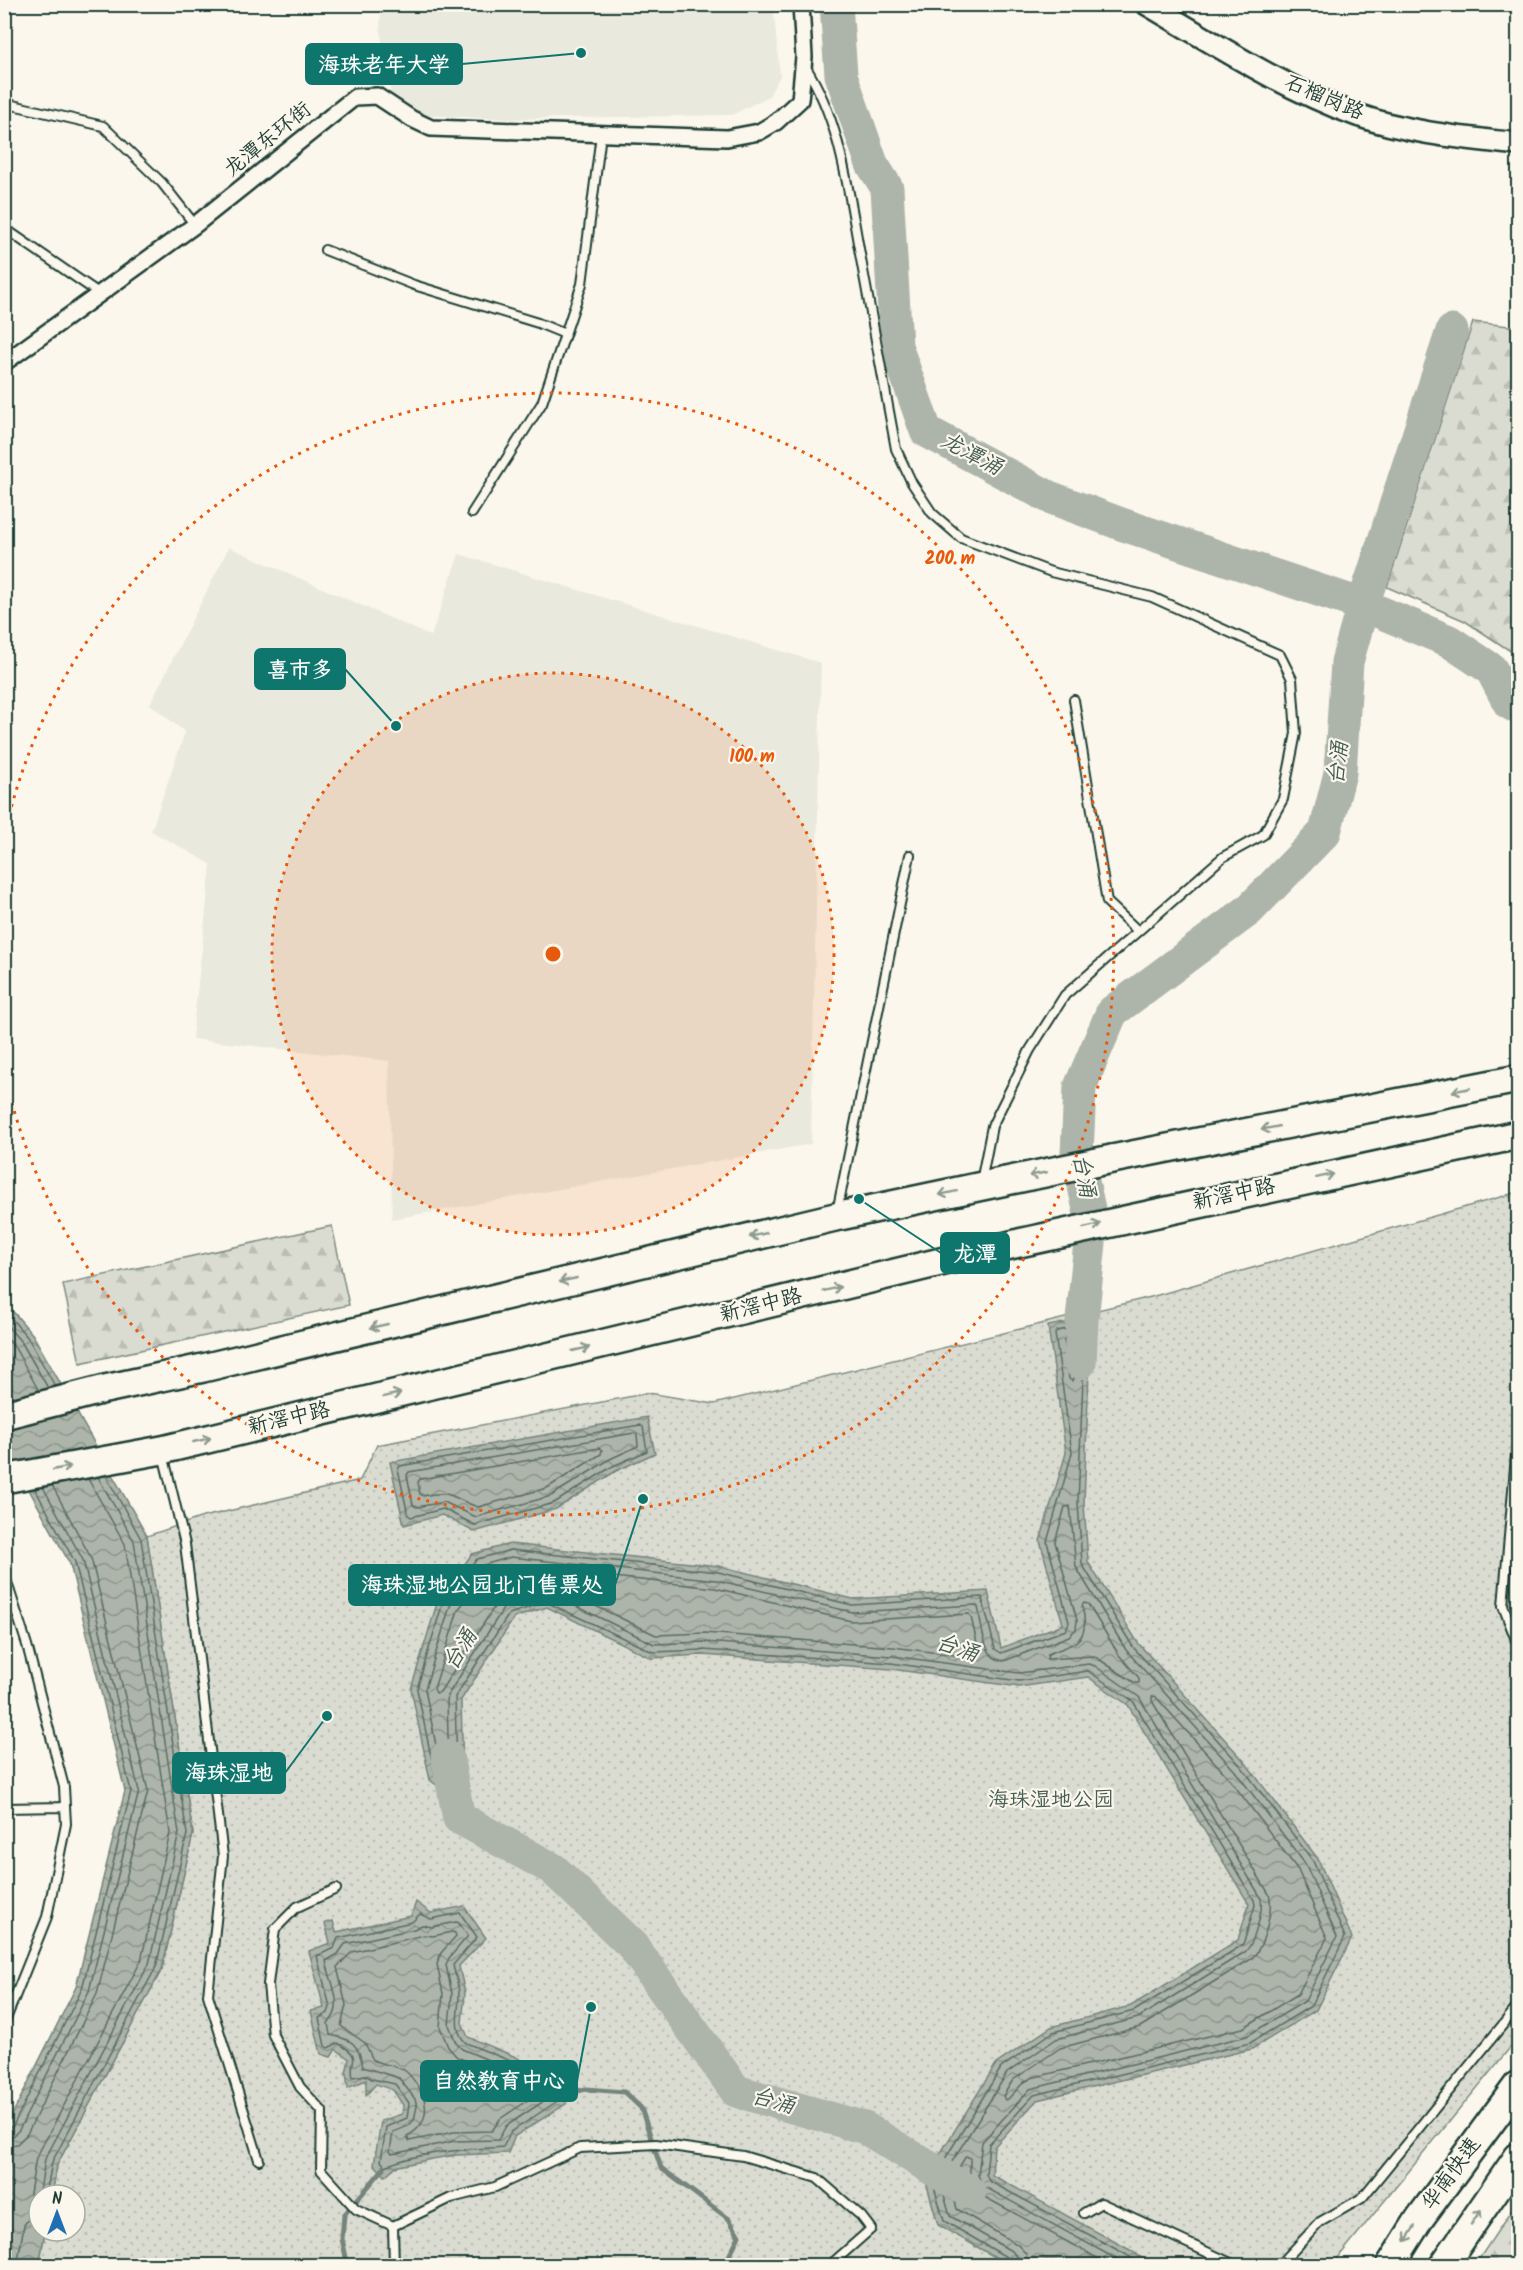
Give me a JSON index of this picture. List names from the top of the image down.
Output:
{
  "streets": {
    "highway": ["新滘中路", "华南快速"],
    "main road": ["石榴岗路"],
    "street": ["龙潭东环街"]
  },
  "water": ["龙潭涌", "台涌"],
  "parks": ["海珠湿地公园"],
  "places": [
    "海珠老年大学",
    "喜市多",
    "龙潭",
    "海珠湿地公园北门售票处",
    "海珠湿地",
    "自然教育中心"
  ],
  "north": "top",
  "rings": ["200 m", "100 m"]
}
